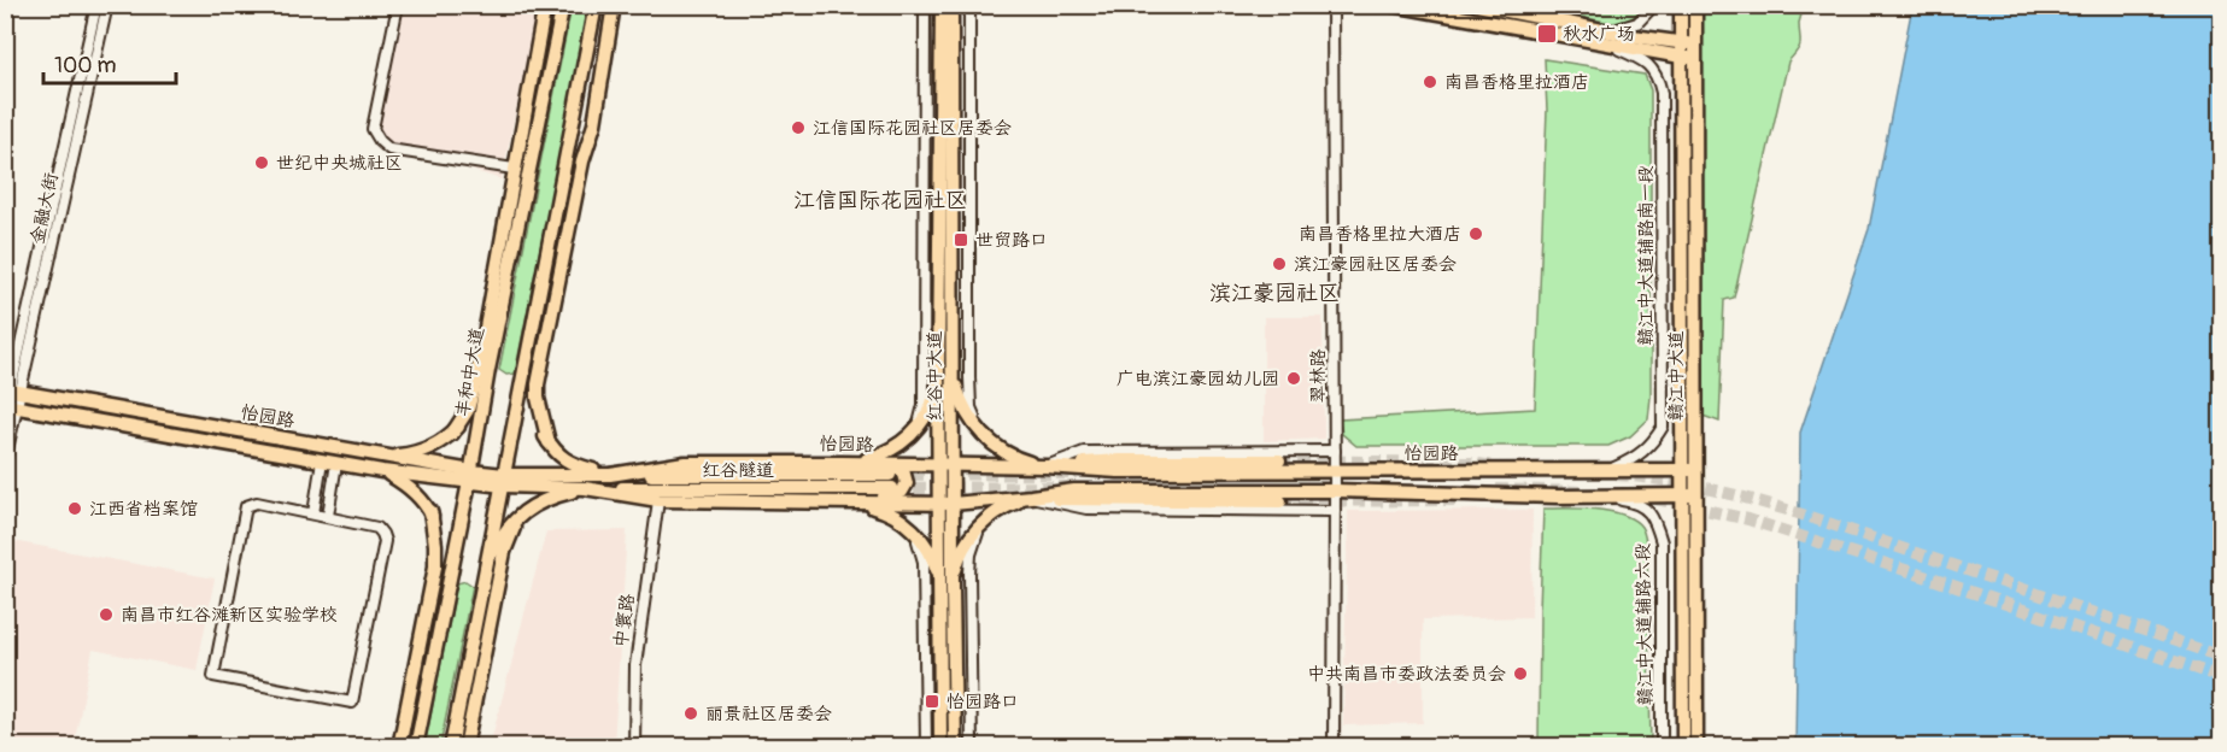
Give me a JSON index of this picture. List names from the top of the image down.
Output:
{
  "streets": {
    "main road": [
      "丰和中大道",
      "红谷中大道",
      "赣江中大道",
      "怡园路",
      "红谷隧道"
    ],
    "street": [
      "金融大街",
      "赣江中大道辅路南一段",
      "翠林路",
      "中寰路",
      "赣江中大道辅路六段"
    ]
  },
  "crossings": [
    ["金融大街", "怡园路"],
    ["赣江中大道辅路南一段", "怡园路"],
    ["丰和中大道", "怡园路"],
    ["红谷中大道", "怡园路"],
    ["翠林路", "怡园路"],
    ["赣江中大道", "怡园路"],
    ["怡园路", "红谷隧道"],
    ["怡园路", "中寰路"],
    ["怡园路", "赣江中大道辅路六段"]
  ],
  "districts": ["江信国际花园社区", "滨江豪园社区"],
  "places": {
    "transit": ["秋水广场", "世贸路口", "怡园路口"],
    "other": [
      "南昌香格里拉酒店",
      "江信国际花园社区居委会",
      "世纪中央城社区",
      "南昌香格里拉大酒店",
      "滨江豪园社区居委会",
      "广电滨江豪园幼儿园",
      "江西省档案馆",
      "南昌市红谷滩新区实验学校",
      "中共南昌市委政法委员会",
      "丽景社区居委会"
    ]
  },
  "scale_bar": "100 m"
}
